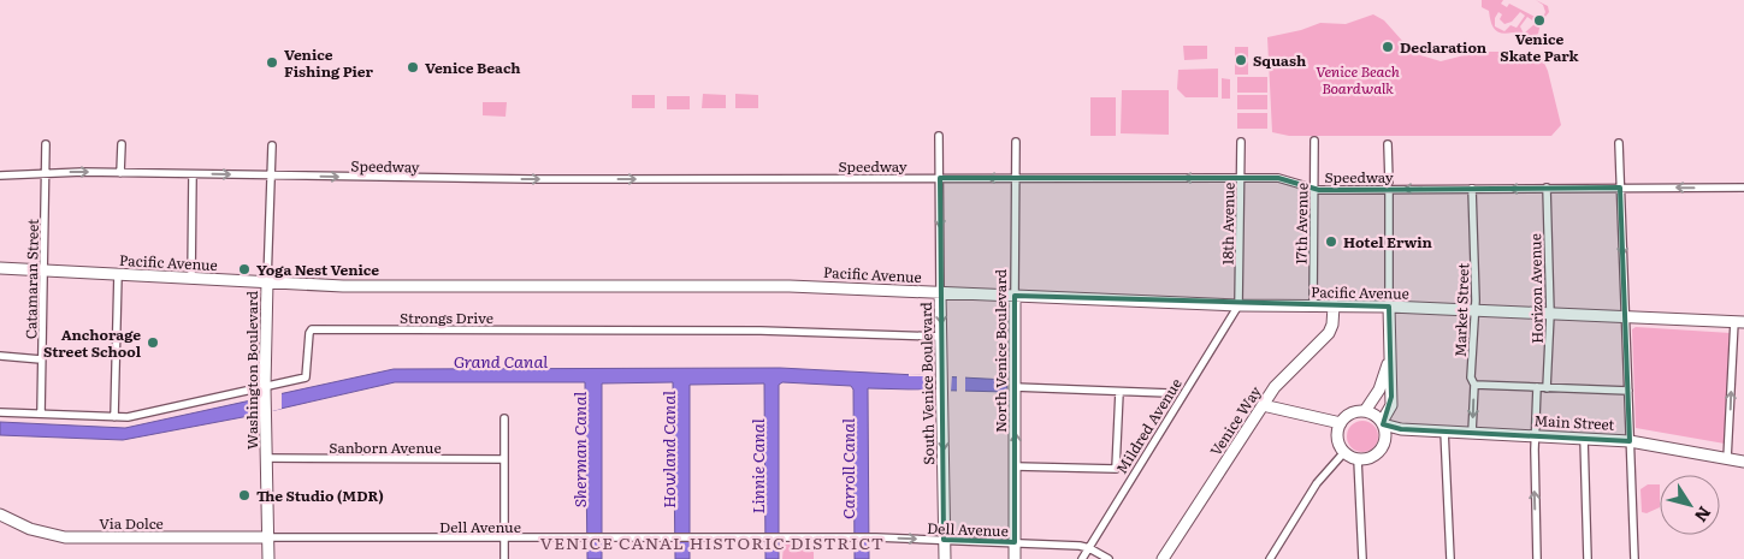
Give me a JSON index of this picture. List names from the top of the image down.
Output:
{
  "streets": {
    "main road": [
      "Pacific Avenue",
      "North Venice Boulevard",
      "Washington Boulevard",
      "South Venice Boulevard",
      "Venice Way",
      "Main Street",
      "Via Dolce"
    ],
    "street": [
      "Speedway",
      "18th Avenue",
      "17th Avenue",
      "Catamaran Street",
      "Horizon Avenue",
      "Market Street",
      "Strongs Drive",
      "Mildred Avenue",
      "Sanborn Avenue",
      "Dell Avenue"
    ]
  },
  "crossings": [
    ["Speedway", "18th Avenue"],
    ["Speedway", "17th Avenue"],
    ["Speedway", "Catamaran Street"],
    ["Speedway", "Horizon Avenue"],
    ["Speedway", "Market Street"],
    ["Speedway", "North Venice Boulevard"],
    ["Speedway", "Washington Boulevard"],
    ["Speedway", "South Venice Boulevard"],
    ["18th Avenue", "Pacific Avenue"],
    ["18th Avenue", "Mildred Avenue"],
    ["17th Avenue", "Pacific Avenue"],
    ["Pacific Avenue", "Catamaran Street"],
    ["Pacific Avenue", "Horizon Avenue"],
    ["Pacific Avenue", "Market Street"],
    ["Pacific Avenue", "North Venice Boulevard"],
    ["Pacific Avenue", "Washington Boulevard"],
    ["Pacific Avenue", "South Venice Boulevard"],
    ["Pacific Avenue", "Venice Way"],
    ["Pacific Avenue", "Mildred Avenue"],
    ["Catamaran Street", "Strongs Drive"],
    ["Market Street", "Main Street"],
    ["Strongs Drive", "Washington Boulevard"],
    ["Strongs Drive", "South Venice Boulevard"],
    ["North Venice Boulevard", "Dell Avenue"],
    ["Washington Boulevard", "Sanborn Avenue"],
    ["Washington Boulevard", "Via Dolce"],
    ["Washington Boulevard", "Dell Avenue"],
    ["South Venice Boulevard", "Dell Avenue"],
    ["Mildred Avenue", "Dell Avenue"],
    ["Via Dolce", "Dell Avenue"]
  ],
  "one_way": ["South Venice Boulevard", "Dell Avenue"],
  "districts": ["VENICE CANAL HISTORIC DISTRICT"],
  "water": [
    "Grand Canal",
    "Sherman Canal",
    "Howland Canal",
    "Linnie Canal",
    "Carroll Canal"
  ],
  "parks": ["Venice Beach Boardwalk"],
  "places": [
    "Venice Skate Park",
    "Declaration",
    "Squash",
    "Venice Fishing Pier",
    "Venice Beach",
    "Hotel Erwin",
    "Yoga Nest Venice",
    "Anchorage Street School",
    "The Studio (MDR)"
  ],
  "north": "bottom right"
}
